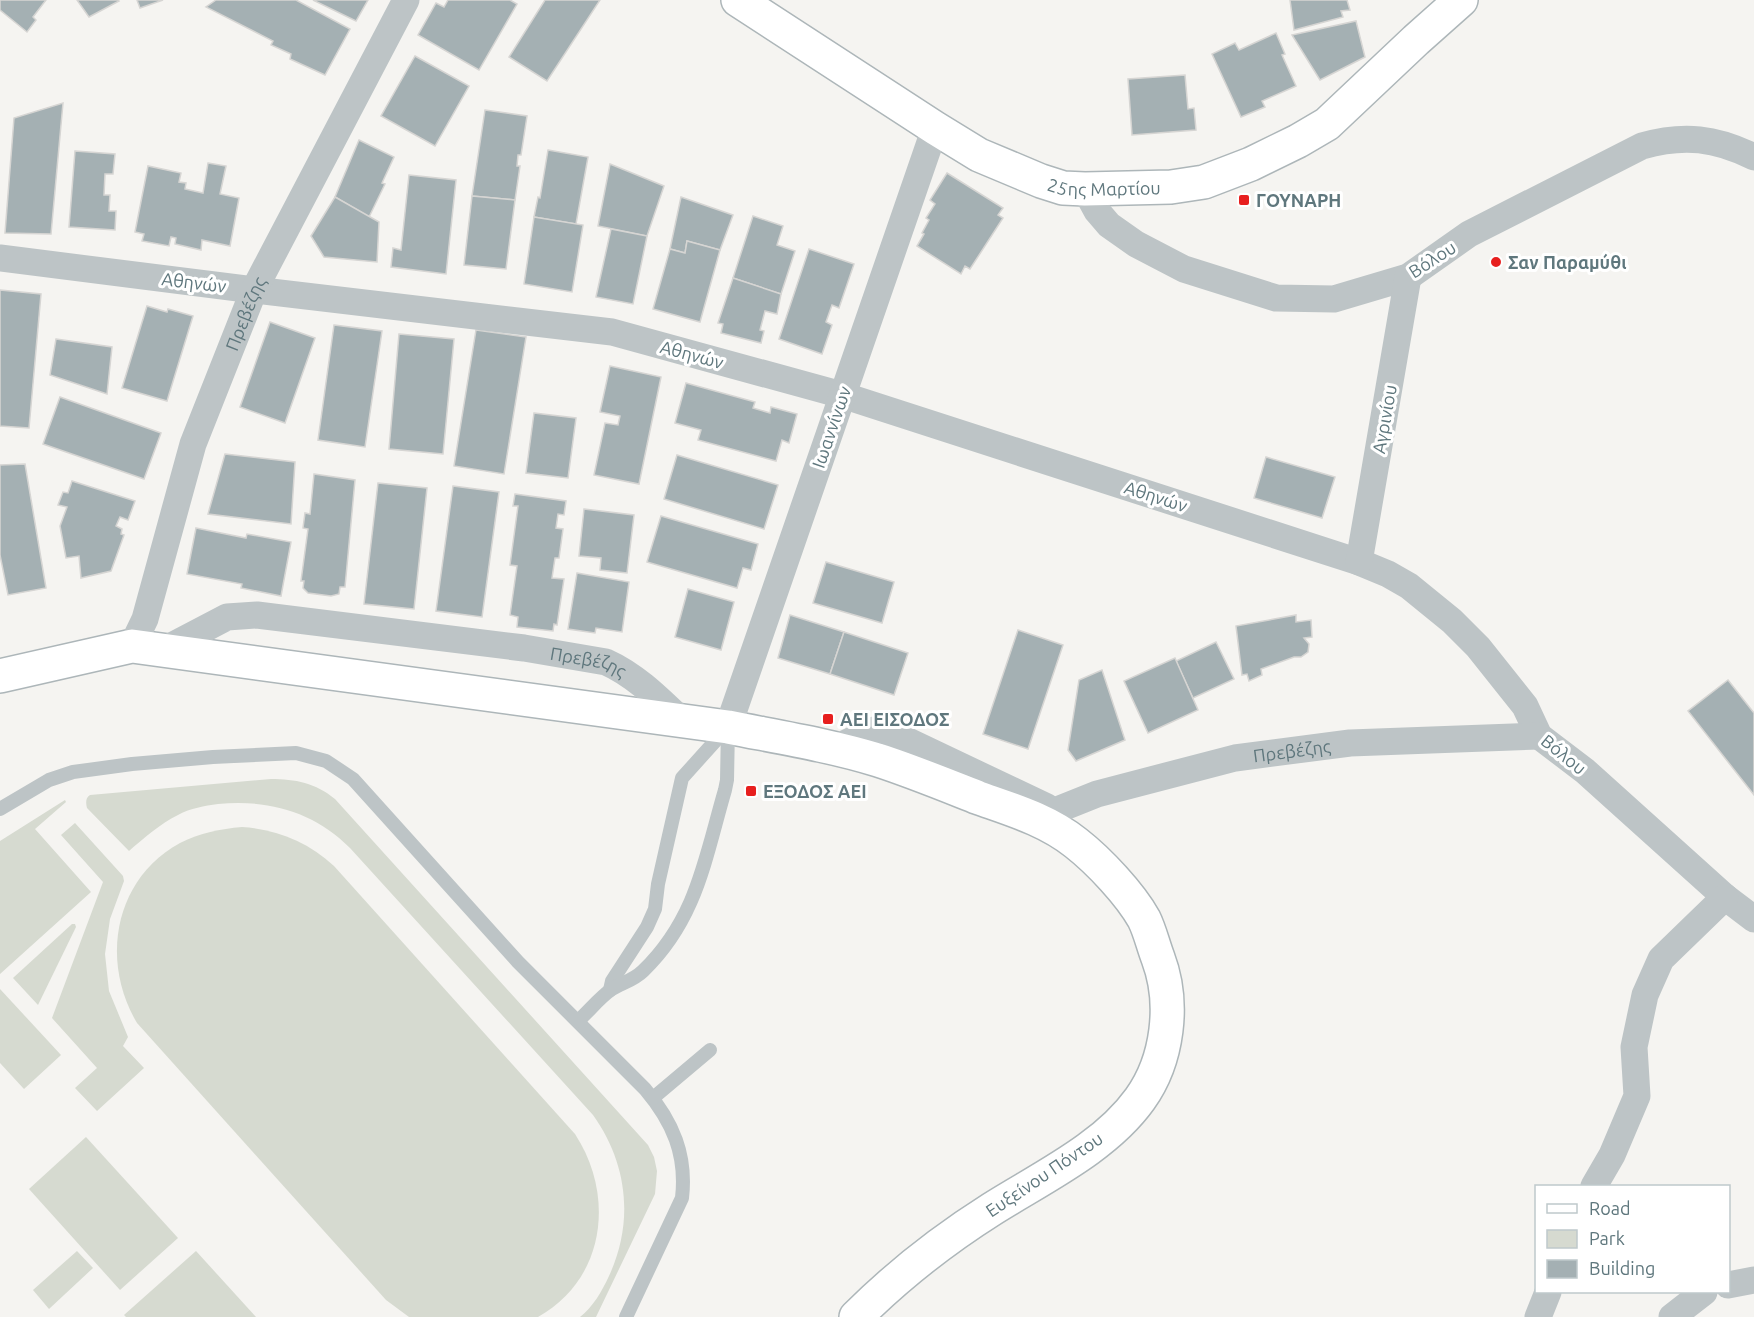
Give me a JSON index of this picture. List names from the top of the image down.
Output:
{
  "streets": {
    "street": [
      "25ης Μαρτίου",
      "Βόλου",
      "Αθηνών",
      "Πρεβέζης",
      "Αγρινίου",
      "Ιωαννίνων",
      "Ευξείνου Πόντου"
    ]
  },
  "crossings": [
    ["25ης Μαρτίου", "Βόλου"],
    ["25ης Μαρτίου", "Ιωαννίνων"],
    ["Βόλου", "Αθηνών"],
    ["Βόλου", "Πρεβέζης"],
    ["Βόλου", "Αγρινίου"],
    ["Αθηνών", "Πρεβέζης"],
    ["Αθηνών", "Αγρινίου"],
    ["Αθηνών", "Ιωαννίνων"],
    ["Πρεβέζης", "Ιωαννίνων"],
    ["Πρεβέζης", "Ευξείνου Πόντου"]
  ],
  "places": {
    "transit": ["ΓΟΥΝΑΡΗ", "ΑΕΙ ΕΙΣΟΔΟΣ", "ΕΞΟΔΟΣ ΑΕΙ"],
    "other": ["Σαν Παραμύθι"]
  },
  "legend": ["Road", "Park", "Building"]
}
